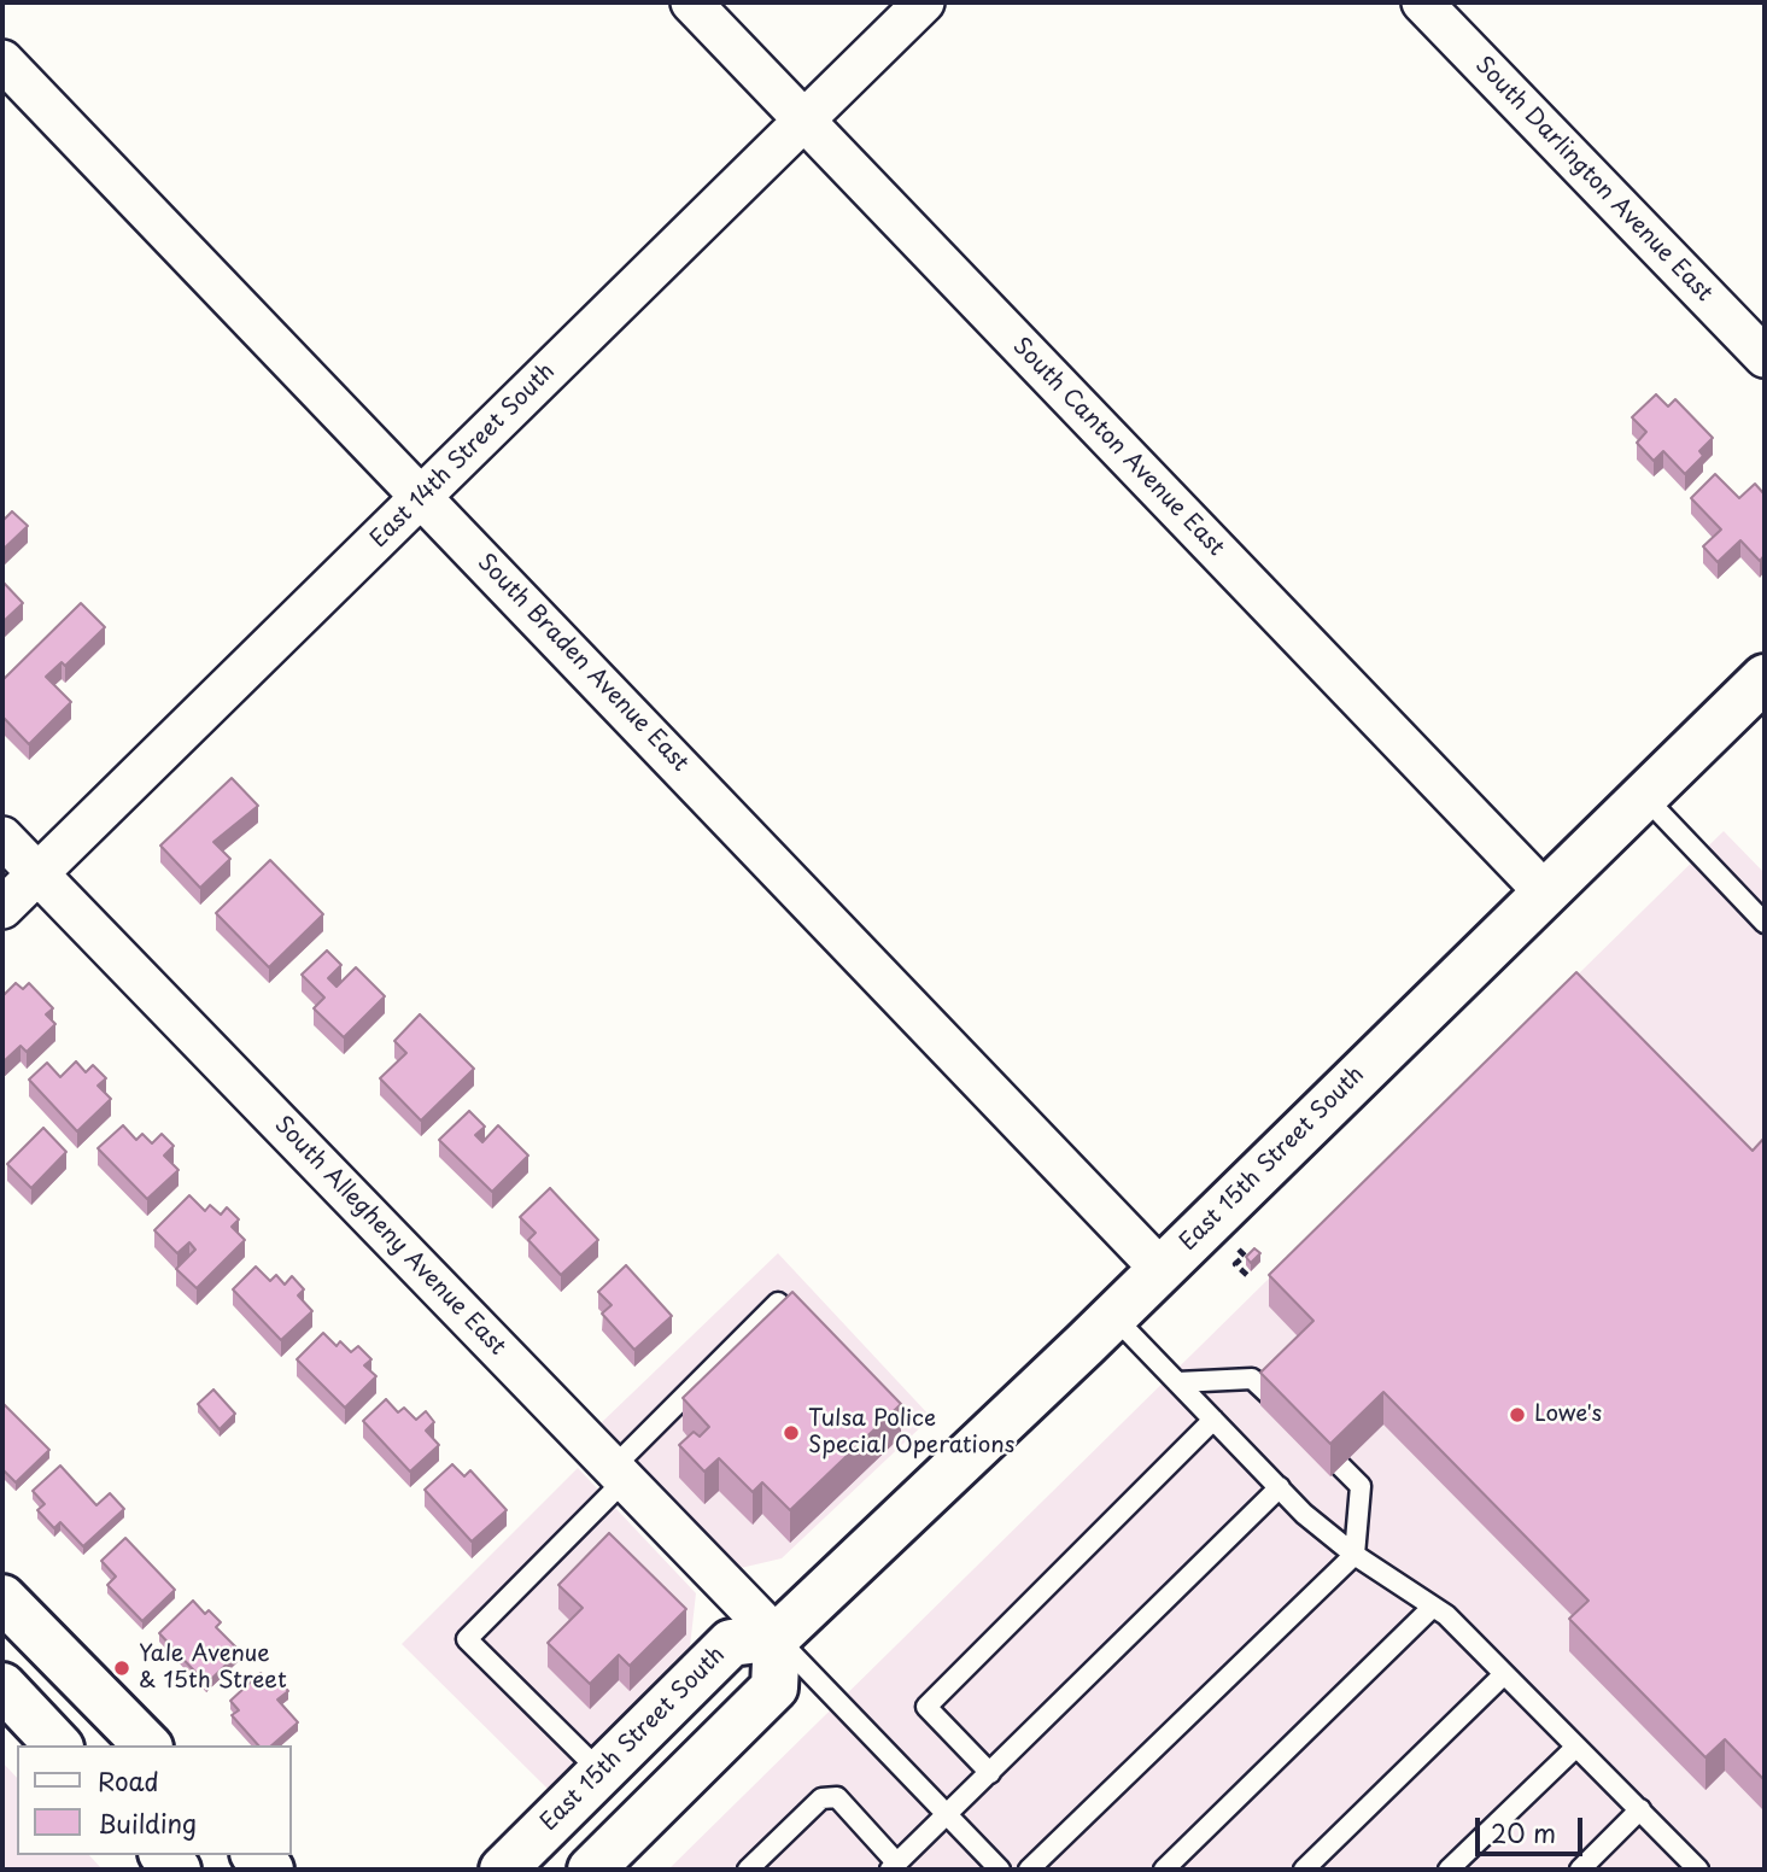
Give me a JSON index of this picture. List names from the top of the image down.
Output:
{
  "streets": {
    "main road": ["East 15th Street South"],
    "street": [
      "South Darlington Avenue East",
      "South Canton Avenue East",
      "East 14th Street South",
      "South Braden Avenue East",
      "South Allegheny Avenue East"
    ]
  },
  "crossings": [
    ["South Canton Avenue East", "East 14th Street South"],
    ["South Canton Avenue East", "East 15th Street South"],
    ["East 14th Street South", "South Braden Avenue East"],
    ["East 14th Street South", "South Allegheny Avenue East"],
    ["South Braden Avenue East", "East 15th Street South"],
    ["East 15th Street South", "South Allegheny Avenue East"]
  ],
  "places": ["Lowe's", "Tulsa Police Special Operations", "Yale Avenue & 15th Street"],
  "legend": ["Road", "Building"],
  "scale_bar": "20 m"
}
